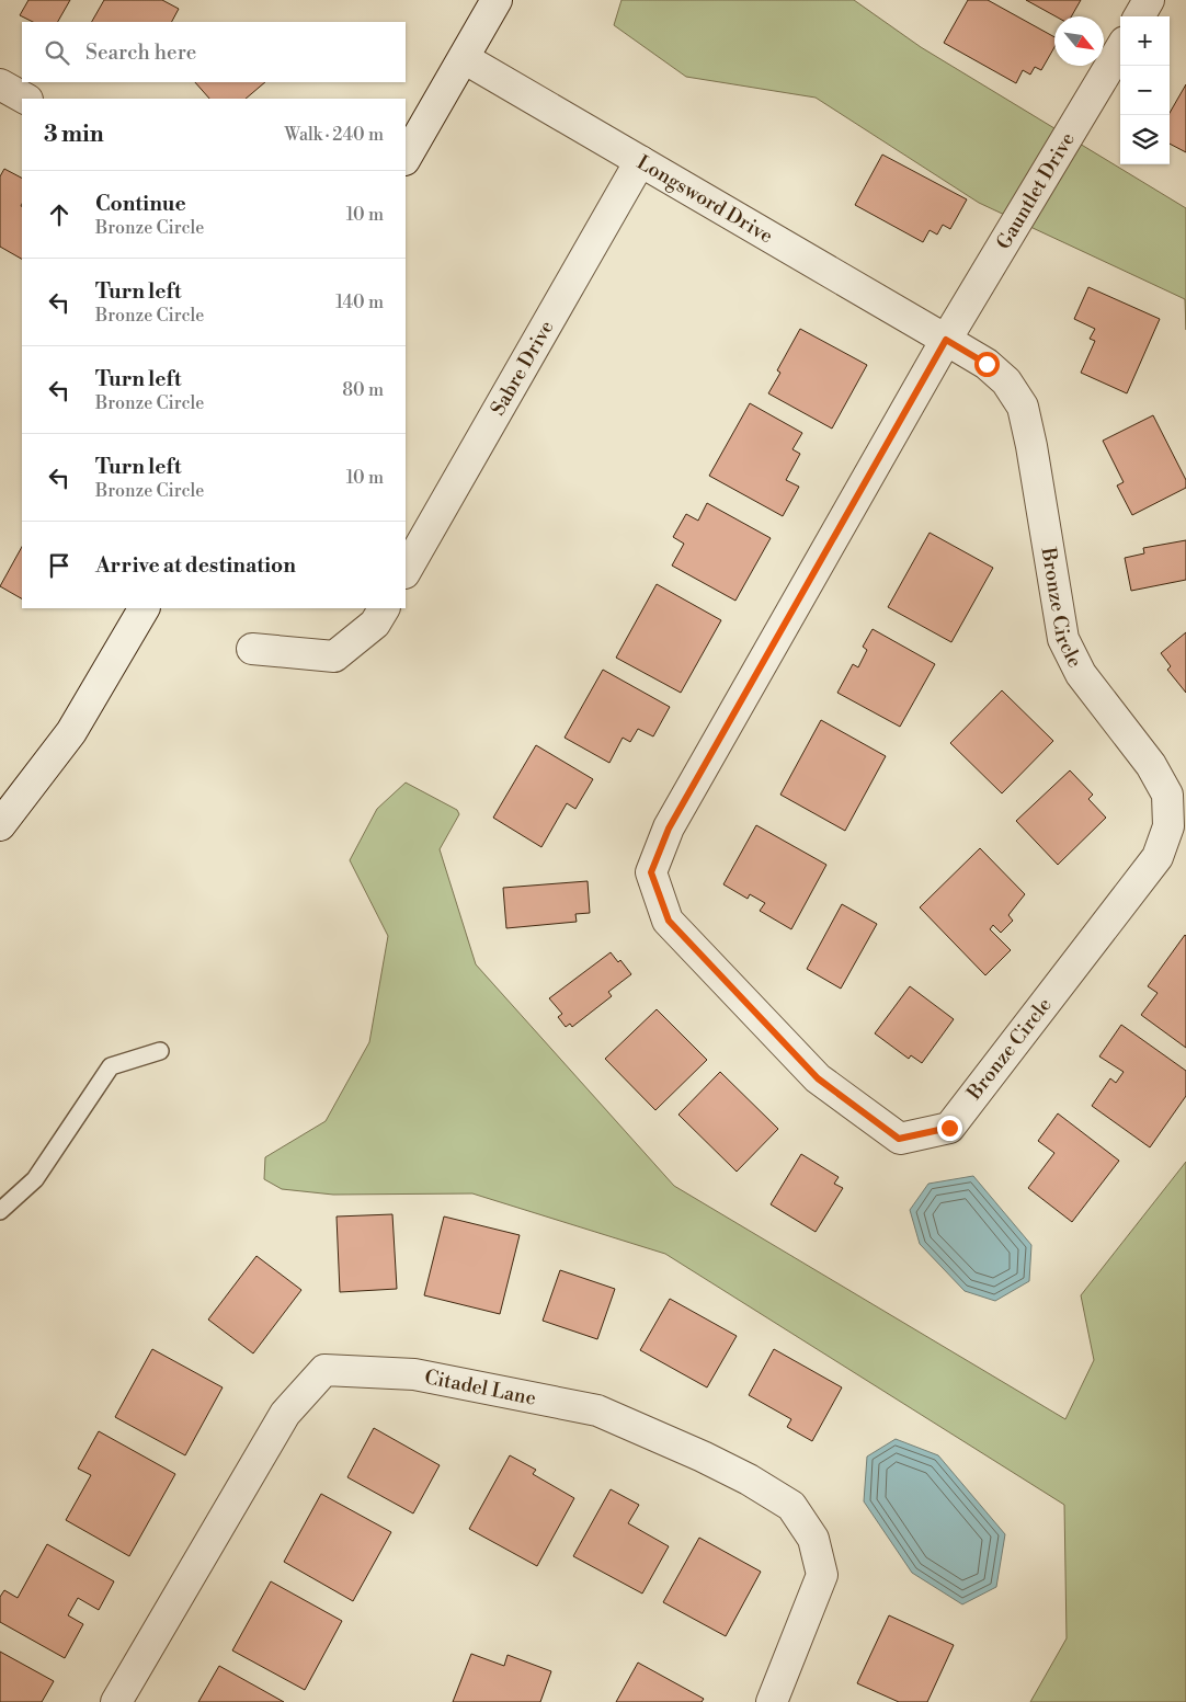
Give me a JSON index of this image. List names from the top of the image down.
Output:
{
  "streets": {
    "street": [
      "Gauntlet Drive",
      "Longsword Drive",
      "Sabre Drive",
      "Bronze Circle",
      "Citadel Lane"
    ]
  },
  "crossings": [
    ["Gauntlet Drive", "Longsword Drive"],
    ["Gauntlet Drive", "Bronze Circle"],
    ["Longsword Drive", "Sabre Drive"],
    ["Longsword Drive", "Bronze Circle"]
  ],
  "north": "bottom right",
  "page": {
    "map_buttons": ["+", "−"],
    "search": "Search here",
    "heading": ["3 min", "Walk · 240 m"],
    "list": [
      ["Continue", "Bronze Circle", "10 m"],
      ["Turn left", "Bronze Circle", "140 m"],
      ["Turn left", "Bronze Circle", "80 m"],
      ["Turn left", "Bronze Circle", "10 m"],
      "Arrive at destination"
    ]
  }
}
